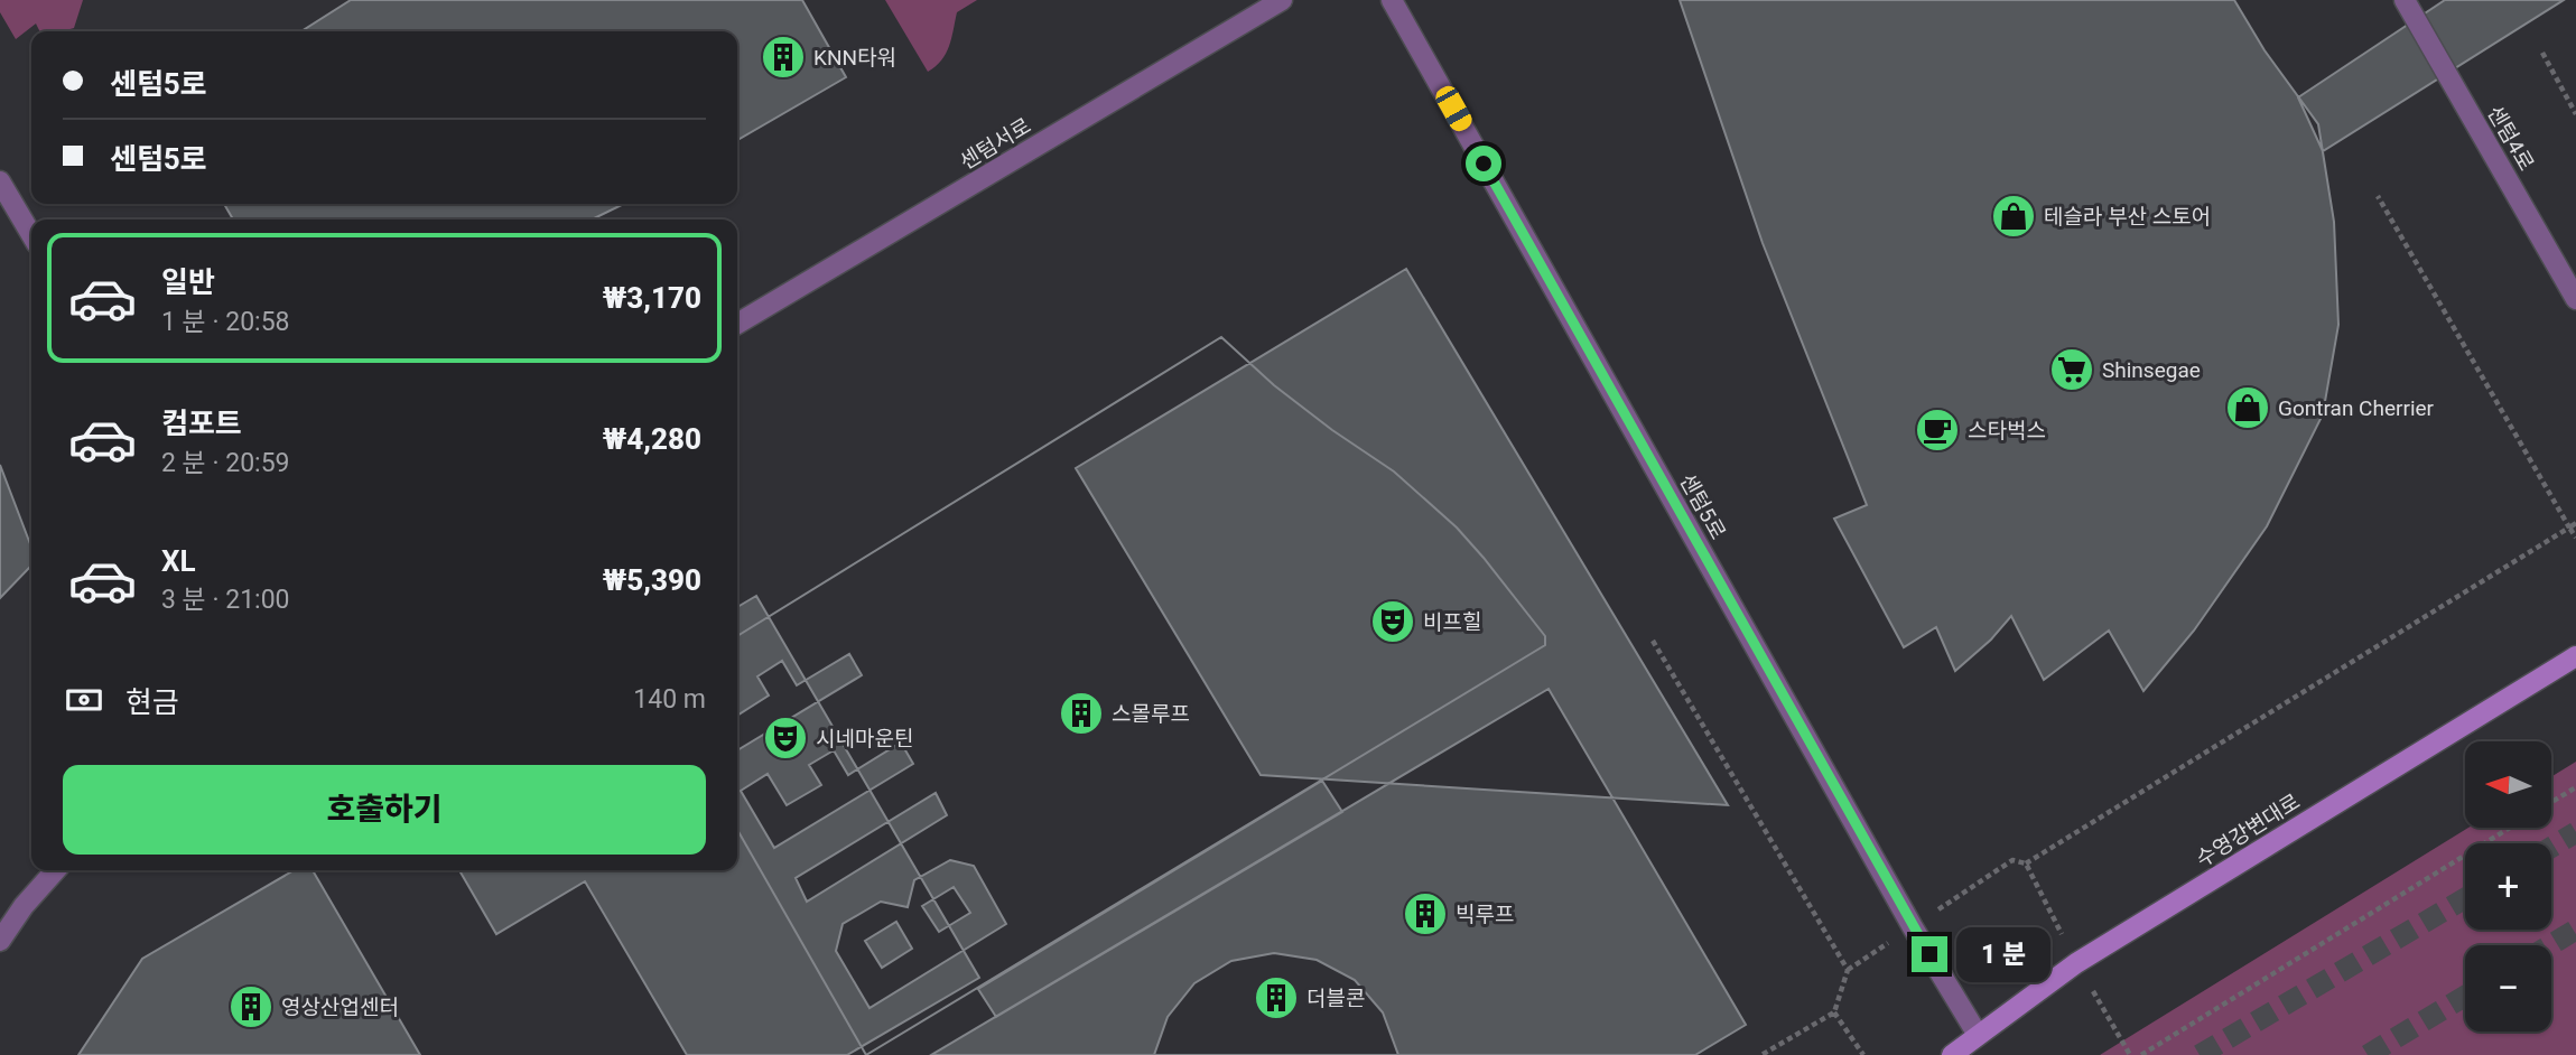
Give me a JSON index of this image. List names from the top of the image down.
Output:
{
  "streets": {
    "main road": ["수영강변대로"],
    "street": ["센텀4로", "센텀서로", "센텀5로"]
  },
  "crossings": [
    ["센텀5로", "수영강변대로"]
  ],
  "places": {
    "building": [
      "KNN타워",
      "스몰루프",
      "빅루프",
      "더블콘",
      "영상산업센터"
    ],
    "shop": ["테슬라 부산 스토어", "Gontran Cherrier"],
    "supermarket": ["Shinsegae"],
    "cafe": ["스타벅스"],
    "theatre": ["비프힐", "시네마운틴"]
  },
  "north": "left",
  "page": {
    "banner": ["센텀5로", "센텀5로"],
    "list": [
      {
        "name": "일반",
        "note": "1 분 · 20:58",
        "value": "₩3,170"
      },
      {
        "name": "컴포트",
        "note": "2 분 · 20:59",
        "value": "₩4,280"
      },
      {
        "name": "XL",
        "note": "3 분 · 21:00",
        "value": "₩5,390"
      }
    ],
    "pay": ["현금", "140 m"],
    "map_buttons": ["+", "−"],
    "buttons": "호출하기",
    "bubble": "1 분"
  }
}
